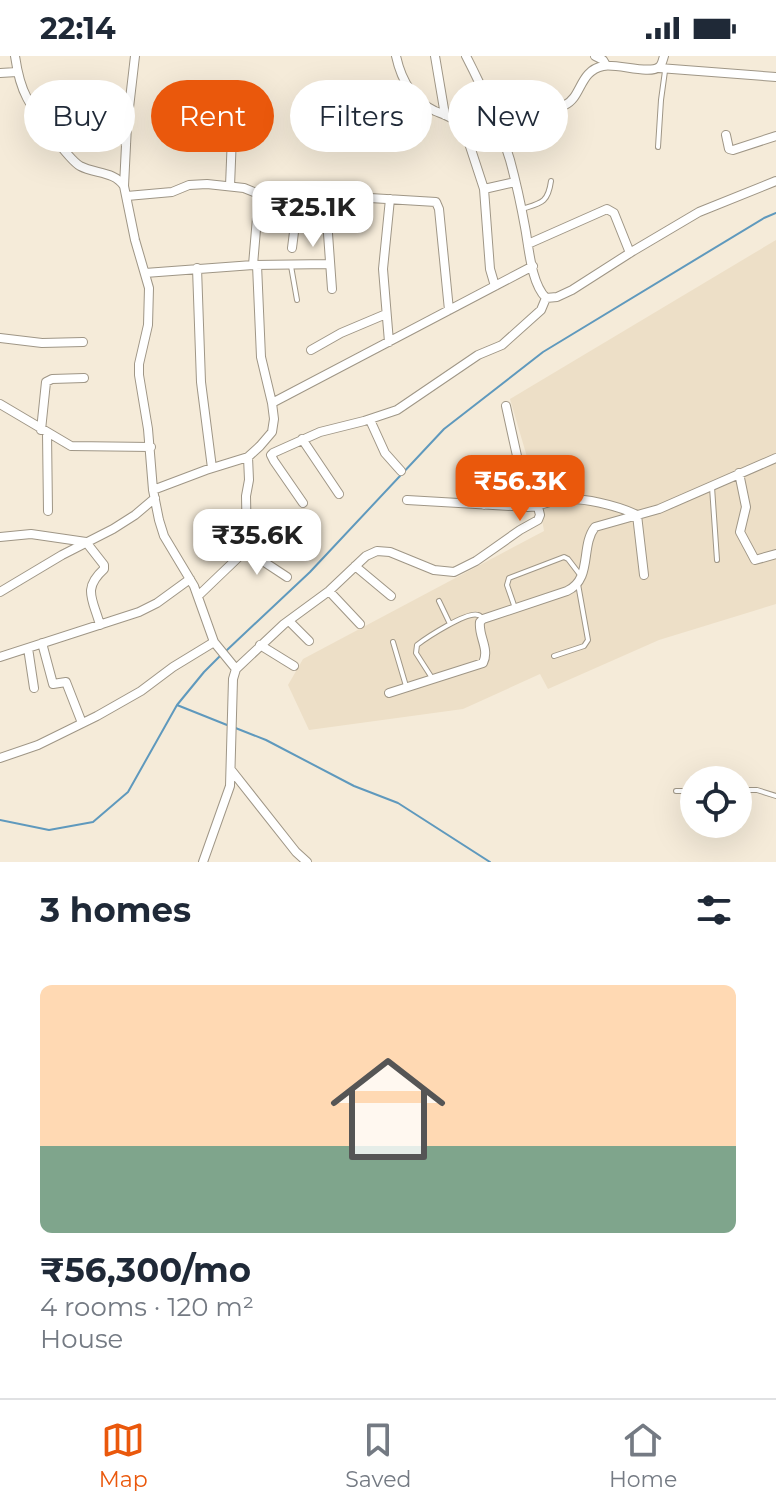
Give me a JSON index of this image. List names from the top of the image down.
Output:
{
  "page": {
    "status": "22:14",
    "chip": [
      "Buy",
      "Rent",
      "Filters",
      "New"
    ],
    "price": ["₹25.1K", "₹56.3K", "₹35.6K"],
    "heading": "3 homes",
    "list": [
      {
        "name": "₹56,300/mo",
        "note": "4 rooms · 120 m² · House"
      }
    ],
    "tabs": ["Map", "Saved", "Home"]
  }
}
